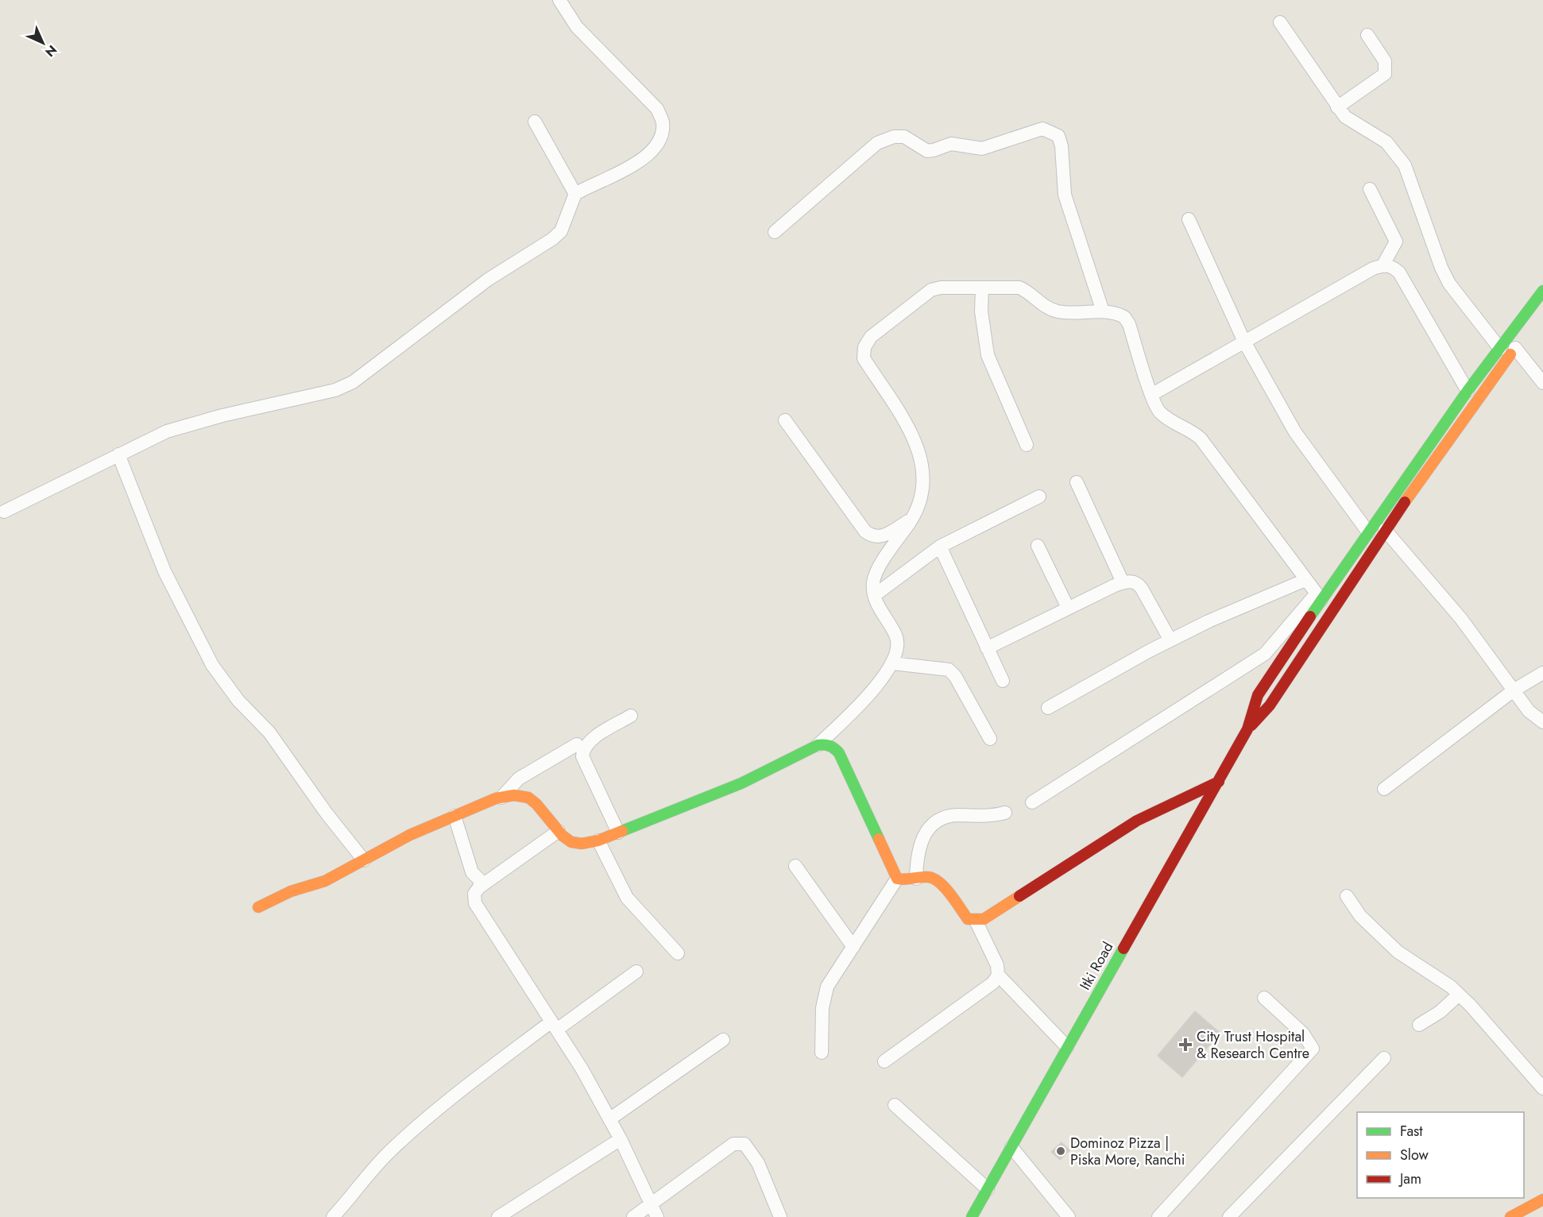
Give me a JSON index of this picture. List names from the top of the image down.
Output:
{
  "streets": {
    "street": ["Itki Road"]
  },
  "places": {
    "health": ["City Trust Hospital & Research Centre"],
    "other": ["Dominoz Pizza | Piska More, Ranchi"]
  },
  "legend": ["Fast", "Slow", "Jam"],
  "north": "bottom right"
}
